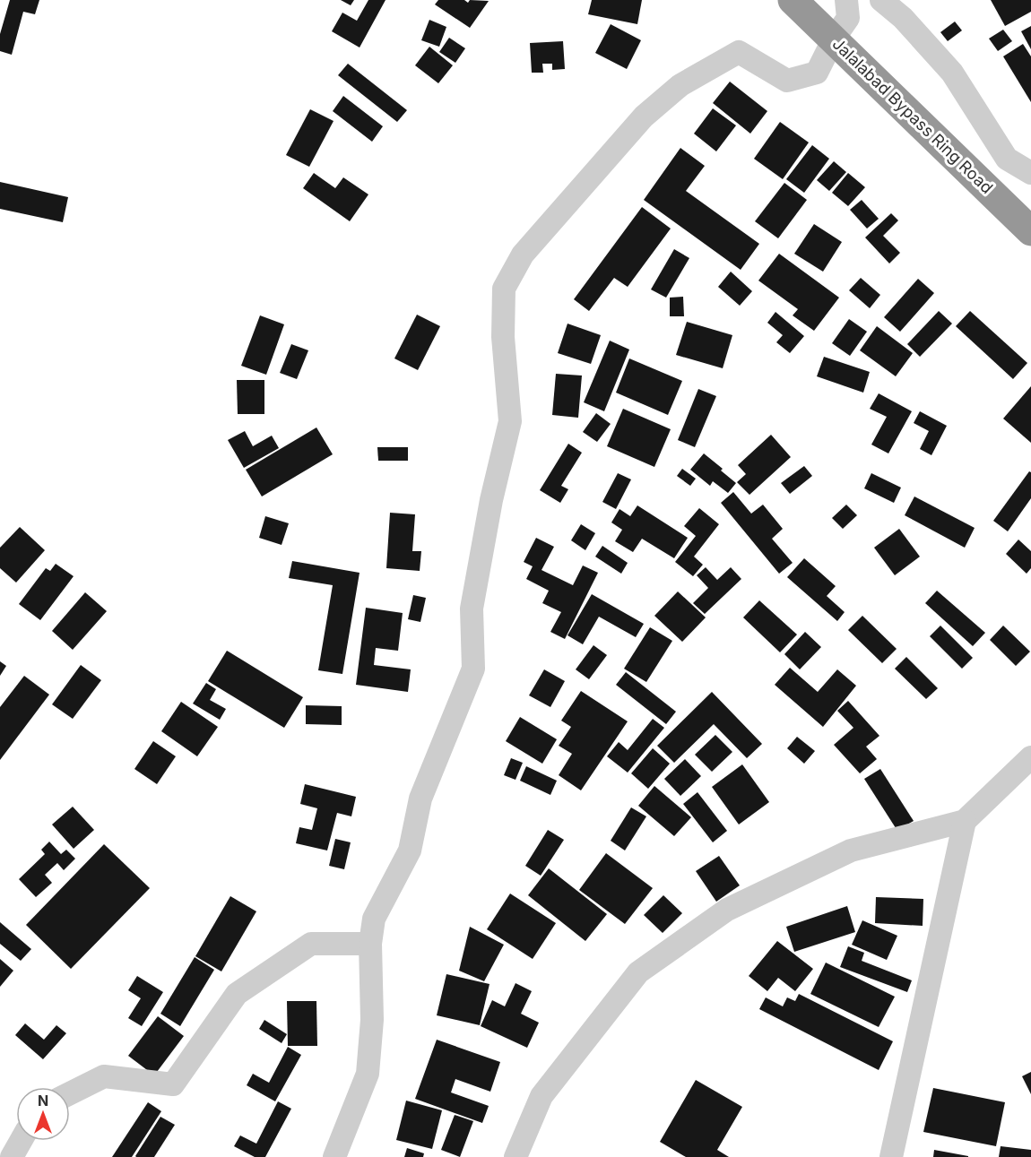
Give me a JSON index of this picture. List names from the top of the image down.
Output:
{
  "streets": {
    "highway": ["Jalalabad Bypass Ring Road"]
  },
  "north": "top"
}
